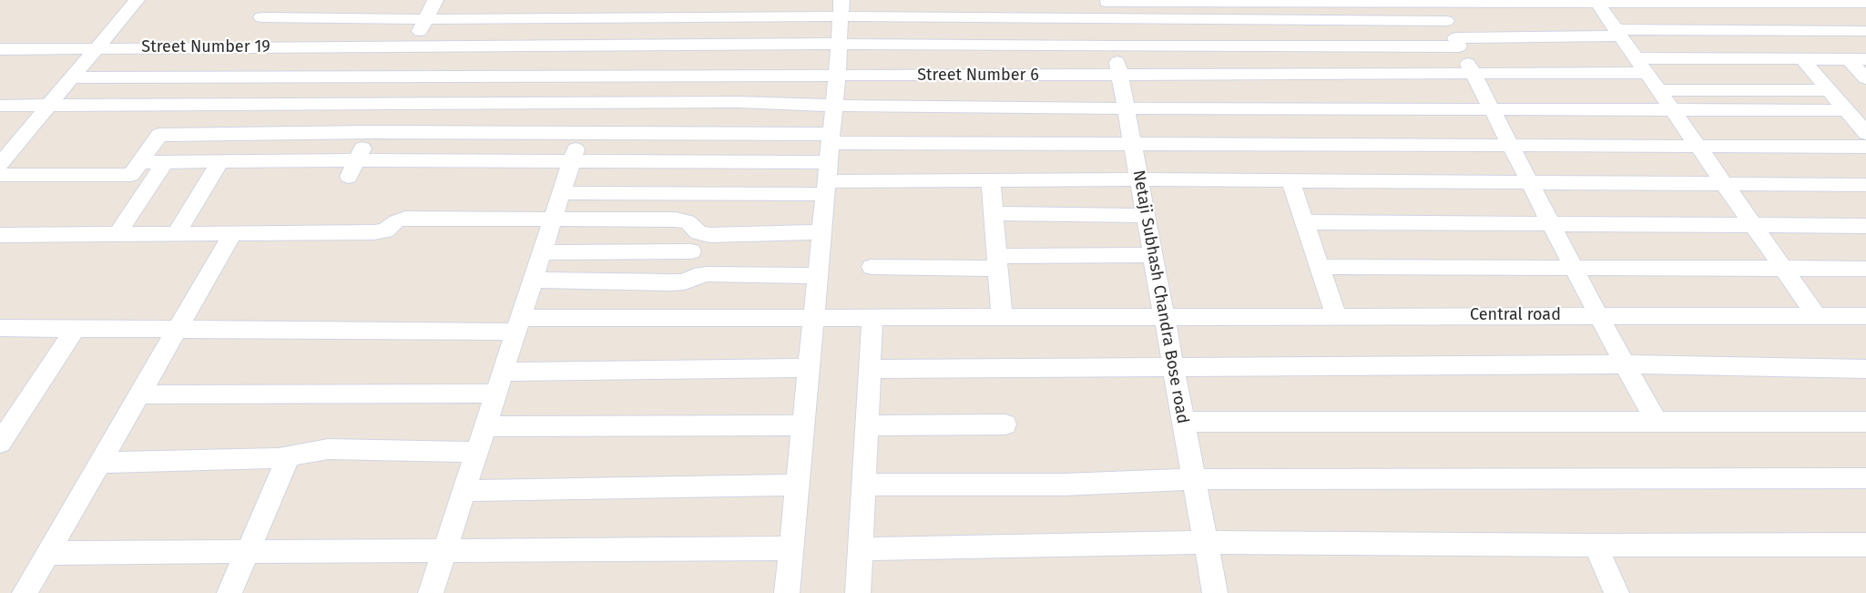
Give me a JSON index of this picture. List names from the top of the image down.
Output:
{
  "streets": {
    "street": [
      "Street Number 19",
      "Street Number 6",
      "Netaji Subhash Chandra Bose road",
      "Central road"
    ]
  },
  "crossings": [
    ["Street Number 19", "Netaji Subhash Chandra Bose road"],
    ["Street Number 6", "Netaji Subhash Chandra Bose road"],
    ["Netaji Subhash Chandra Bose road", "Central road"]
  ]
}
